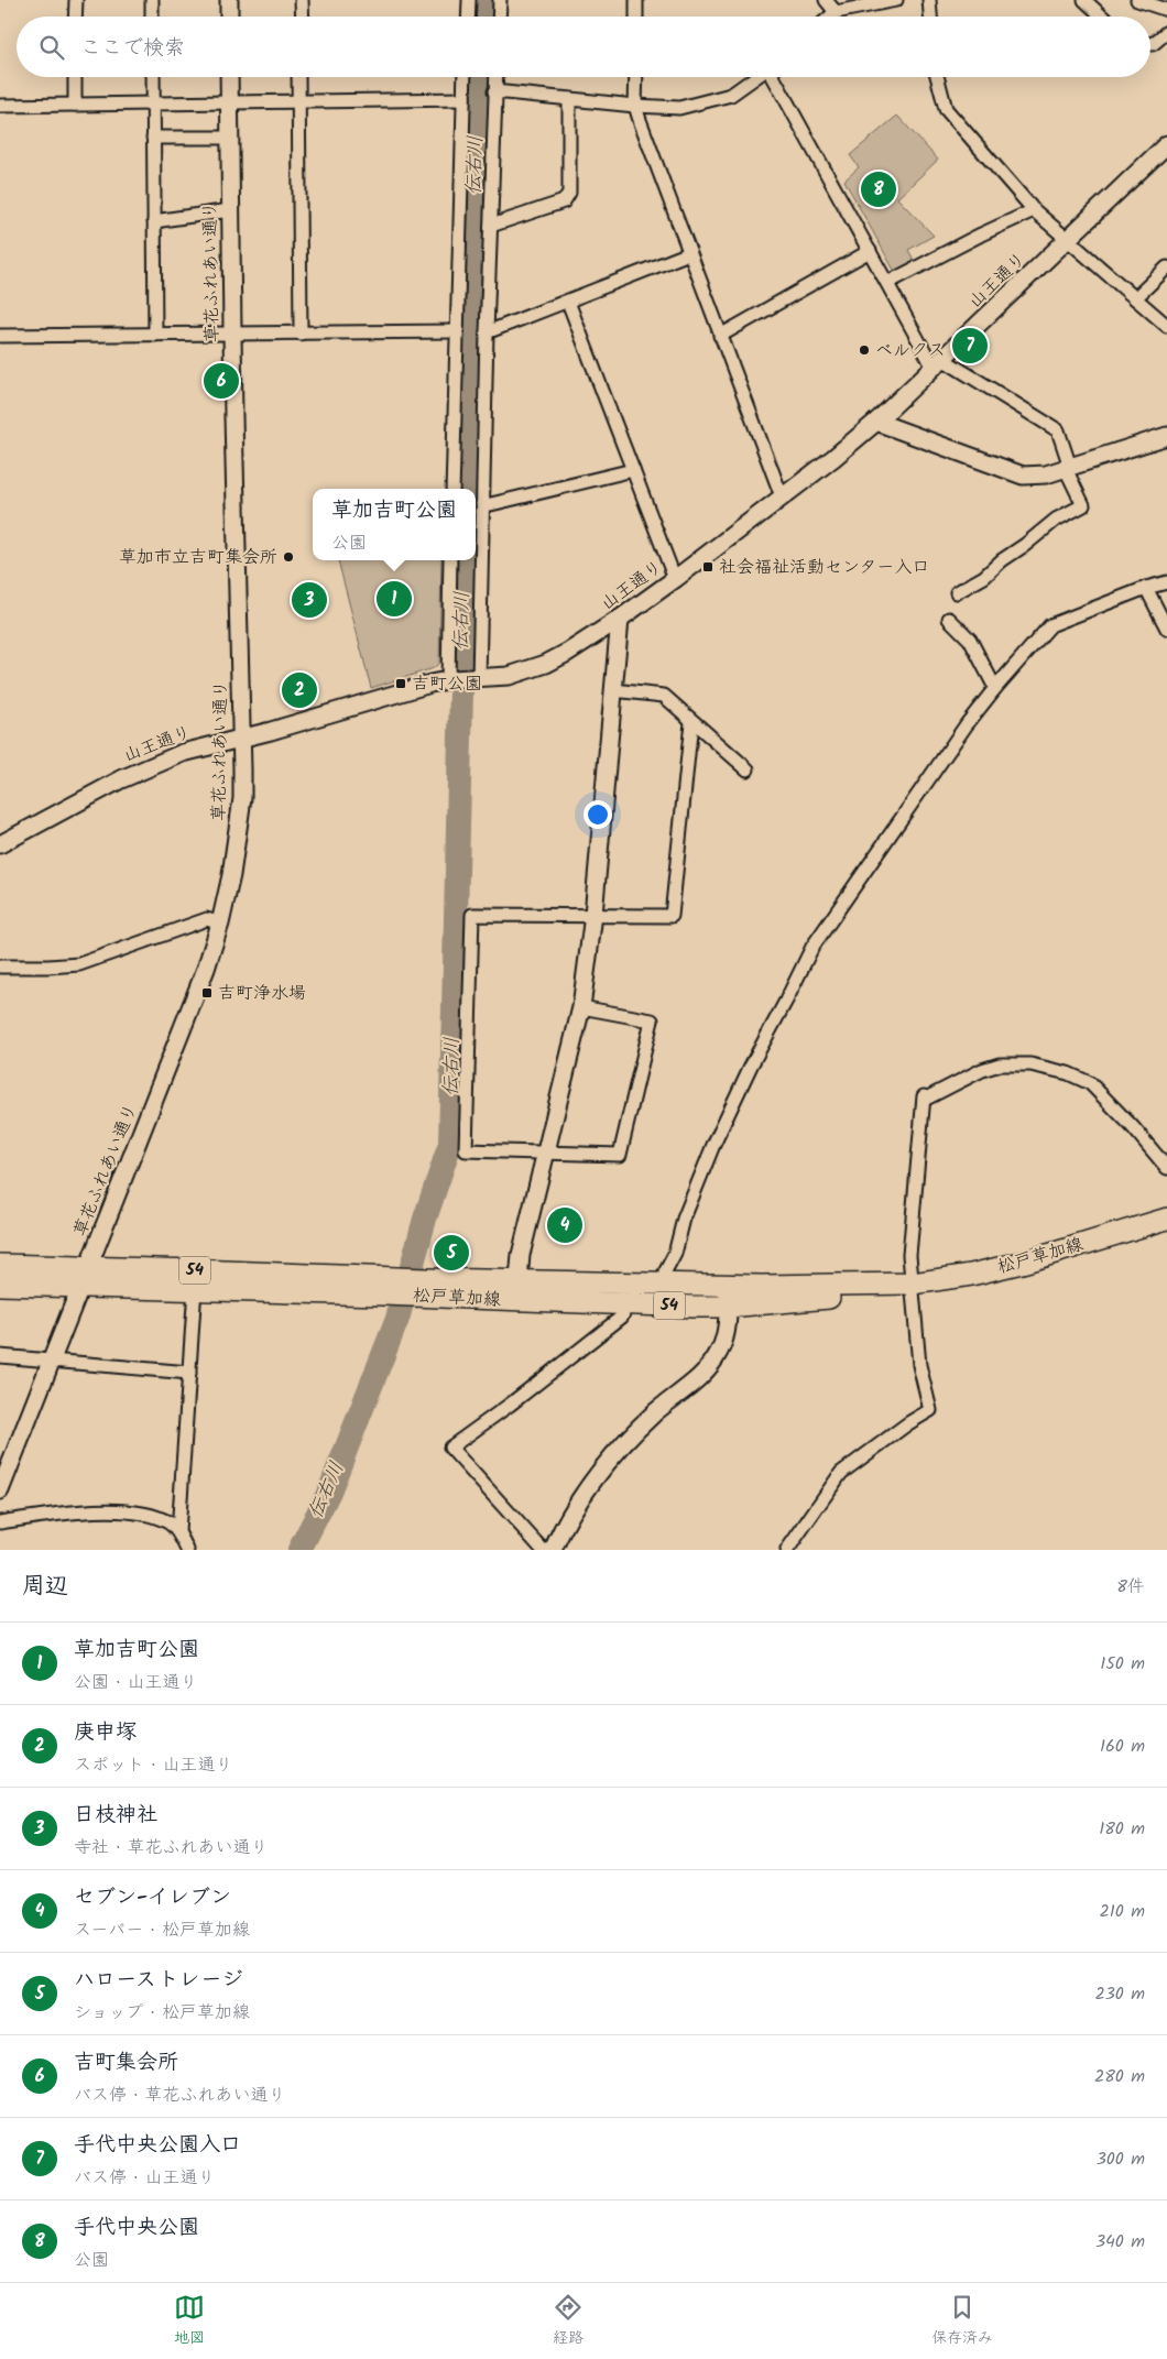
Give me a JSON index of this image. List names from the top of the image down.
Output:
{
  "streets": {
    "main road": ["松戸草加線", "54"],
    "street": ["草花ふれあい通り", "山王通り"]
  },
  "crossings": [
    ["草花ふれあい通り", "山王通り"],
    ["草花ふれあい通り", "松戸草加線"]
  ],
  "water": ["伝右川"],
  "places": {
    "other": ["ベルクス", "草加市立吉町集会所"],
    "transit": ["社会福祉活動センター入口", "吉町公園", "吉町浄水場"]
  },
  "page": {
    "search": "ここで検索",
    "pins": [
      "8",
      "7",
      "6",
      "1",
      "3",
      "2",
      "4",
      "5"
    ],
    "popup": ["草加吉町公園", "公園"],
    "heading": ["周辺", "8件"],
    "list": [
      {
        "mark": "1",
        "name": "草加吉町公園",
        "note": "公園 · 山王通り",
        "value": "150 m"
      },
      {
        "mark": "2",
        "name": "庚申塚",
        "note": "スポット · 山王通り",
        "value": "160 m"
      },
      {
        "mark": "3",
        "name": "日枝神社",
        "note": "寺社 · 草花ふれあい通り",
        "value": "180 m"
      },
      {
        "mark": "4",
        "name": "セブン-イレブン",
        "note": "スーパー · 松戸草加線",
        "value": "210 m"
      },
      {
        "mark": "5",
        "name": "ハローストレージ",
        "note": "ショップ · 松戸草加線",
        "value": "230 m"
      },
      {
        "mark": "6",
        "name": "吉町集会所",
        "note": "バス停 · 草花ふれあい通り",
        "value": "280 m"
      },
      {
        "mark": "7",
        "name": "手代中央公園入口",
        "note": "バス停 · 山王通り",
        "value": "300 m"
      },
      {
        "mark": "8",
        "name": "手代中央公園",
        "note": "公園",
        "value": "340 m"
      }
    ],
    "nav": ["地図", "経路", "保存済み"]
  }
}
